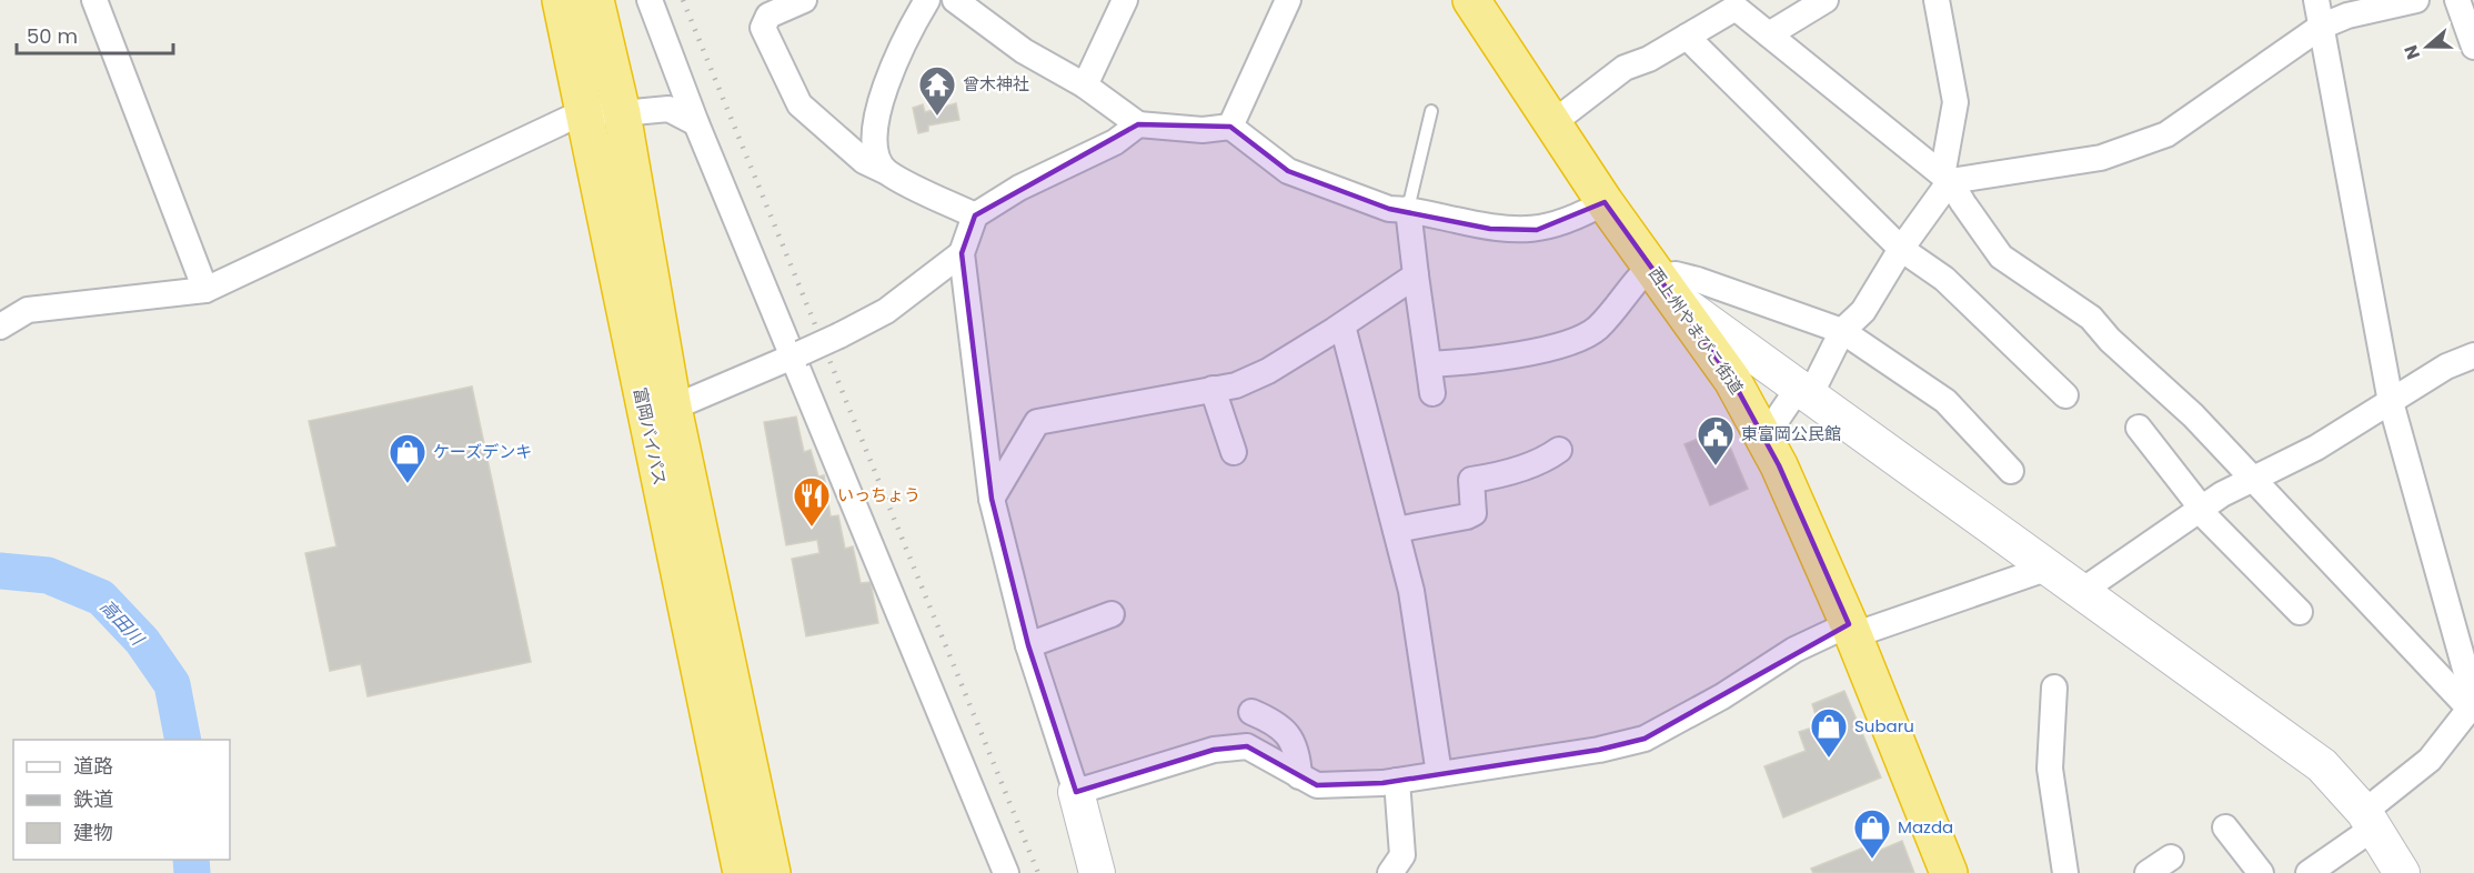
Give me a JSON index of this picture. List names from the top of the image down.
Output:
{
  "streets": {
    "highway": ["西上州やまびこ街道", "富岡バイパス"]
  },
  "water": ["高田川"],
  "places": {
    "temple": ["曾木神社"],
    "public building": ["東富岡公民館"],
    "shop": ["ケーズデンキ", "Subaru", "Mazda"],
    "restaurant": ["いっちょう"]
  },
  "legend": ["道路", "鉄道", "建物"],
  "scale_bar": "50 m",
  "north": "left"
}
